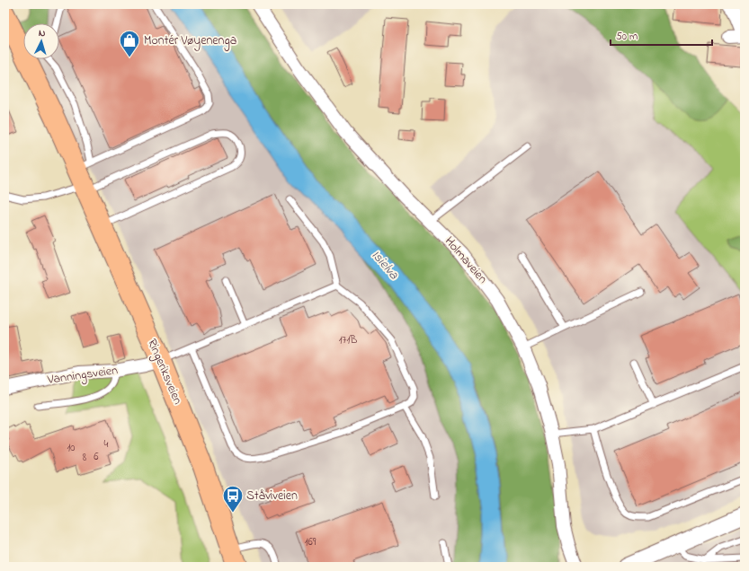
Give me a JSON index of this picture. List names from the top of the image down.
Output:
{
  "streets": {
    "main road": ["Ringeriksveien"],
    "street": ["Holmaveien", "Vanningsveien"]
  },
  "crossings": [
    ["Ringeriksveien", "Vanningsveien"]
  ],
  "water": ["Isielva"],
  "places": {
    "shop": ["Montér Vøyenenga"],
    "bus stop": ["Ståviveien"]
  },
  "house_numbers": [
    "171B",
    "4",
    "10",
    "6",
    "8",
    "169"
  ],
  "scale_bar": "50 m",
  "north": "top"
}
